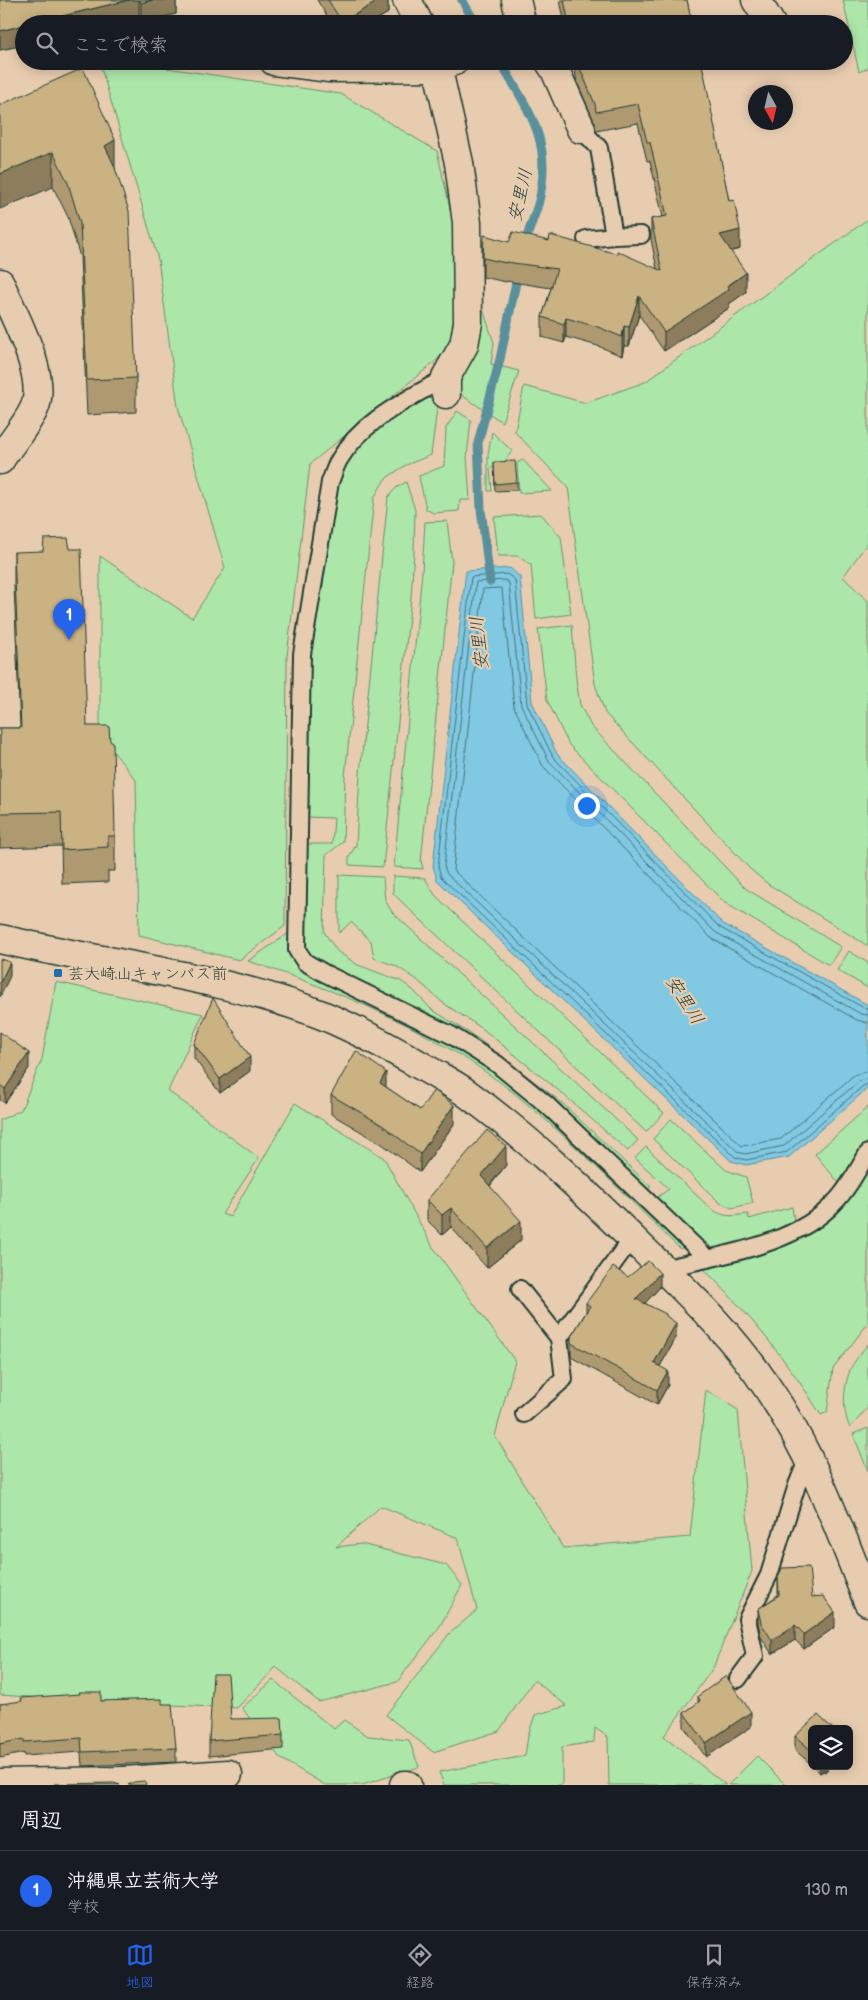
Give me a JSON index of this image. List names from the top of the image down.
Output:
{
  "water": ["安里川"],
  "places": {
    "transit": ["芸大崎山キャンパス前"]
  },
  "north": "bottom",
  "page": {
    "search": "ここで検索",
    "pins": "1",
    "heading": "周辺",
    "list": [
      {
        "mark": "1",
        "name": "沖縄県立芸術大学",
        "note": "学校",
        "value": "130 m"
      }
    ],
    "nav": ["地図", "経路", "保存済み"]
  }
}
